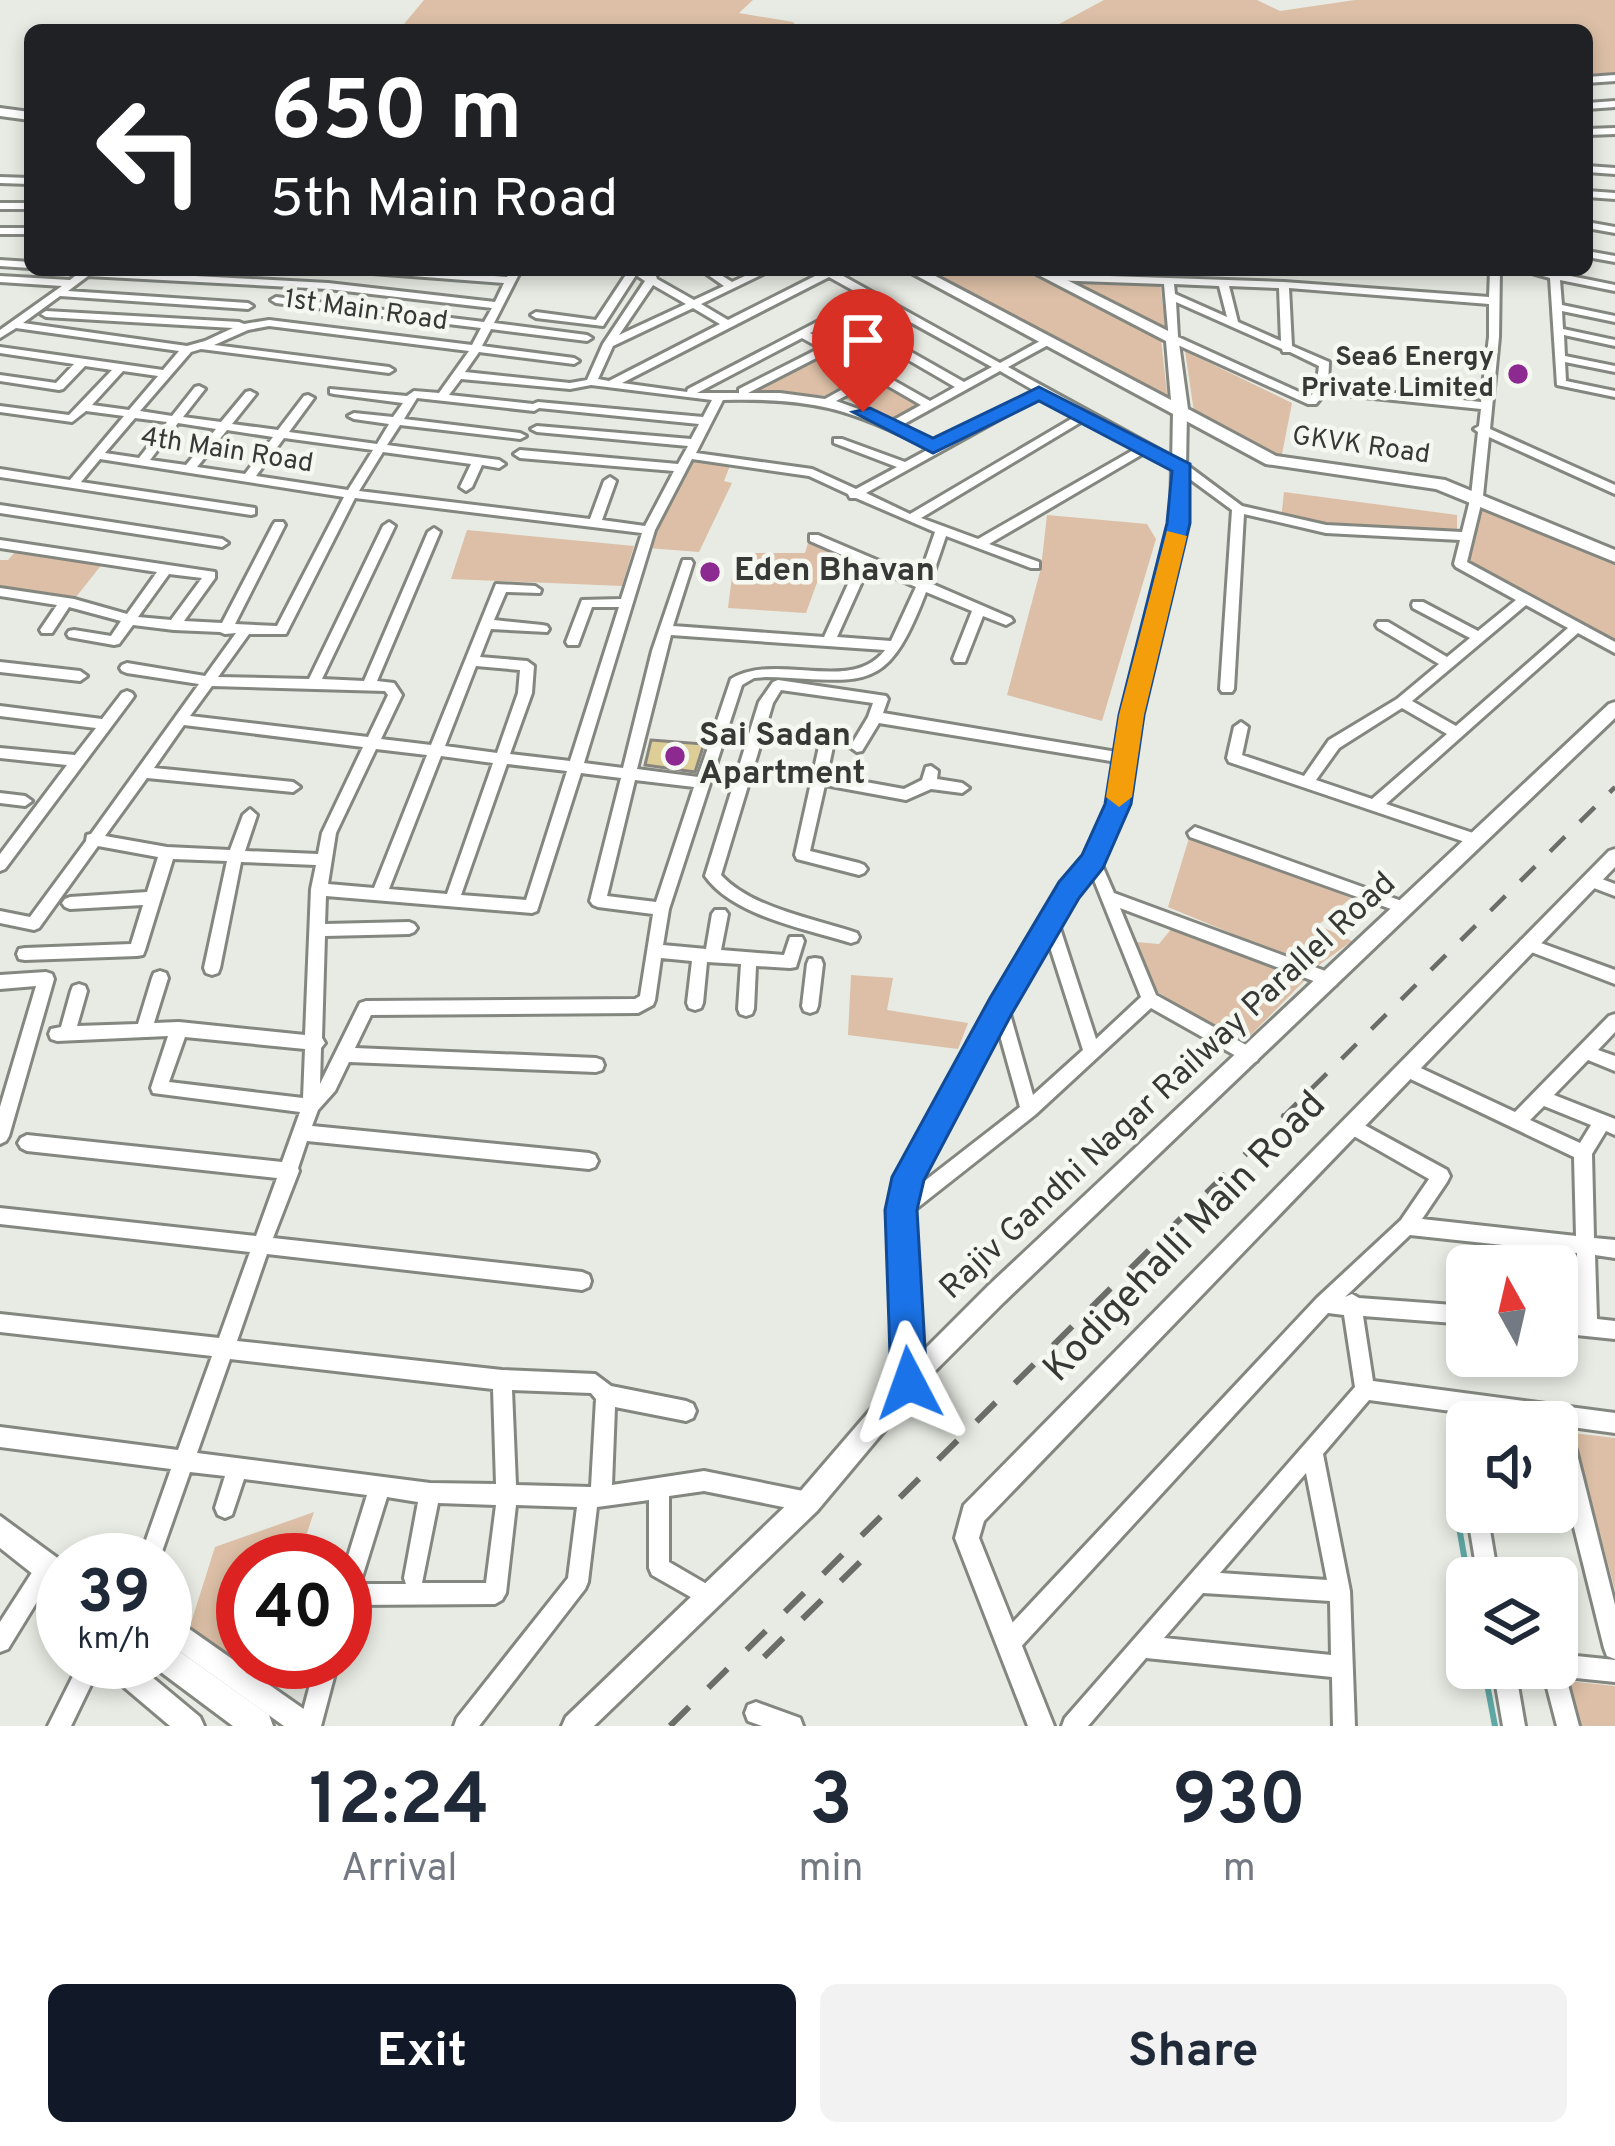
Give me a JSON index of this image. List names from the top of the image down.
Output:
{
  "streets": {
    "main road": ["GKVK Road"],
    "street": [
      "1st Main Road",
      "4th Main Road",
      "Rajiv Gandhi Nagar Railway Parallel Road",
      "Kodigehalli Main Road"
    ]
  },
  "places": ["Sea6 Energy Private Limited", "Eden Bhavan", "Sai Sadan Apartment"],
  "north": "top",
  "page": {
    "turn": ["650 m", "5th Main Road"],
    "speed": "39 km/h",
    "limit": "40",
    "eta": [
      "12:24",
      "Arrival",
      "3",
      "min",
      "930",
      "m"
    ],
    "buttons": ["Exit", "Share"]
  }
}
